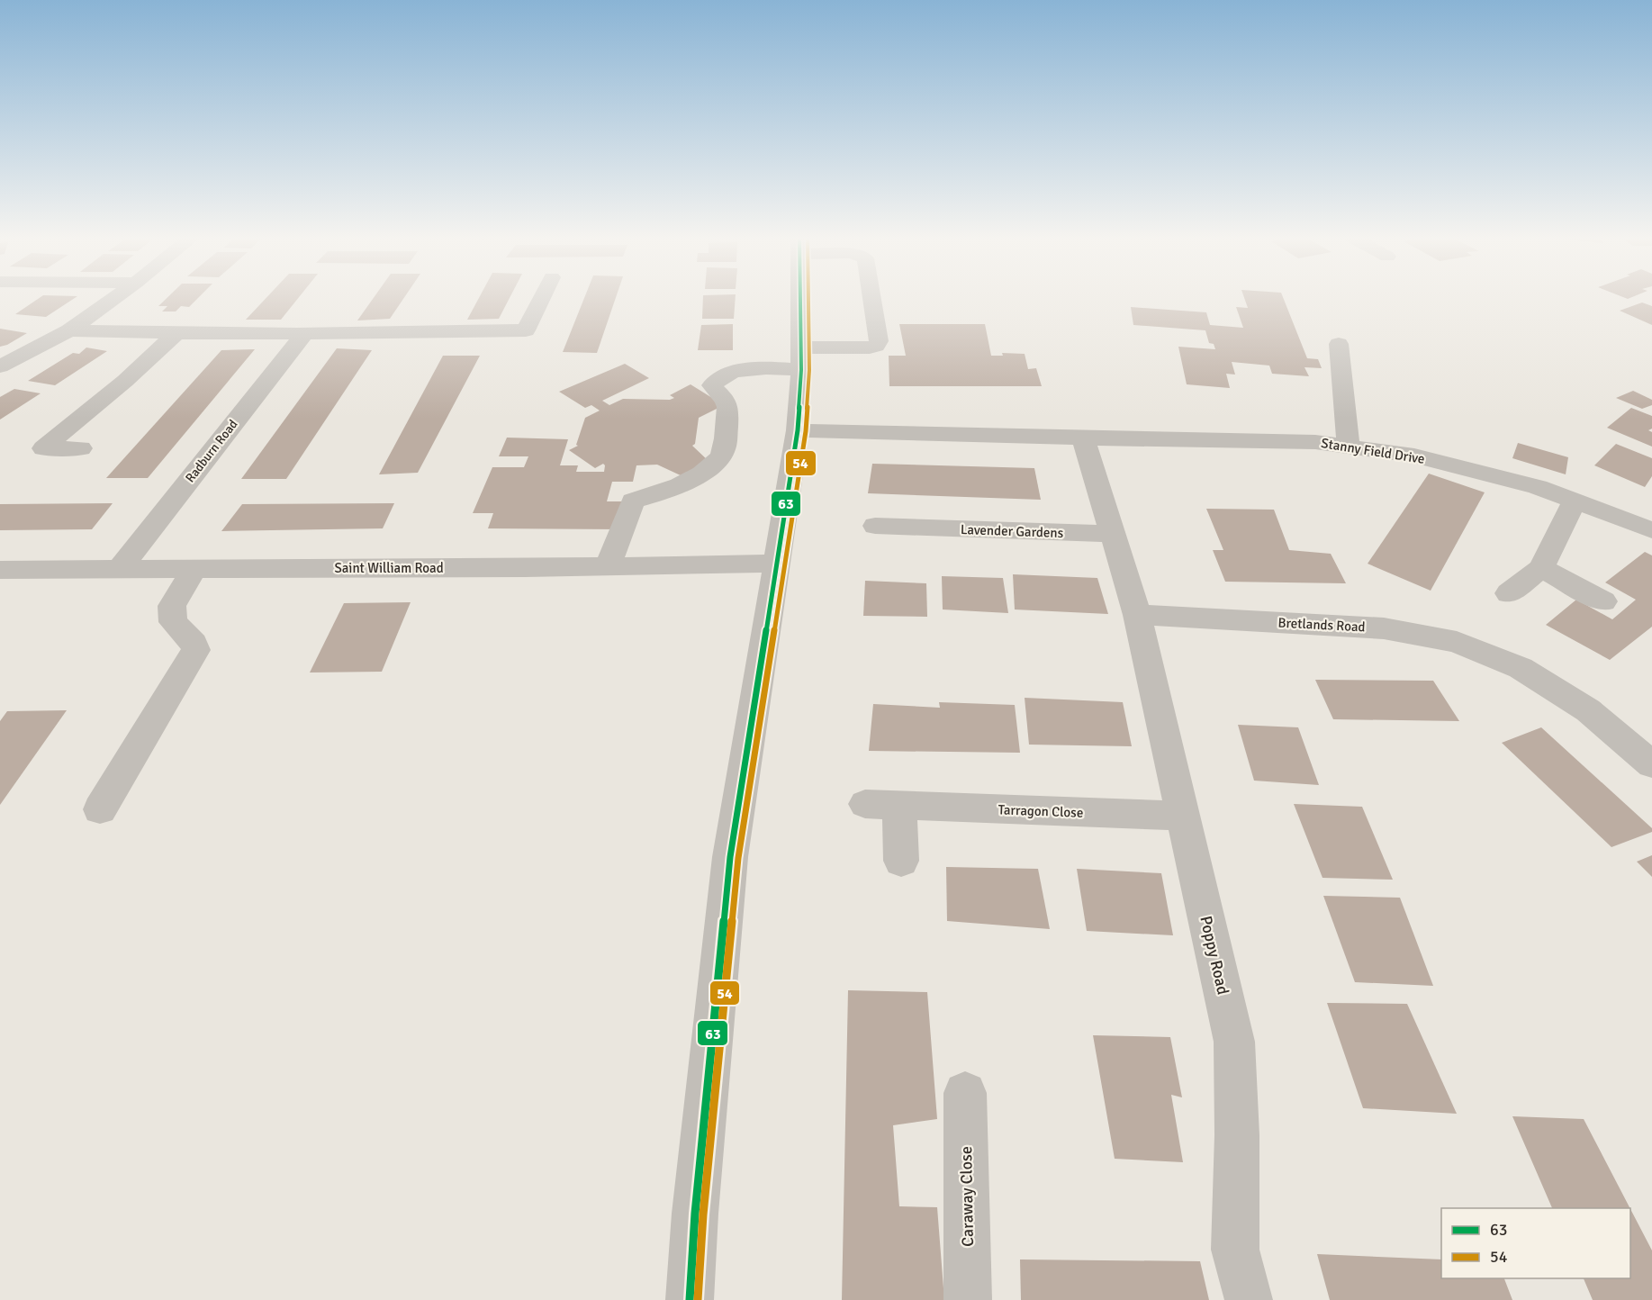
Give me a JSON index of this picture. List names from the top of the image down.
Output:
{
  "streets": {
    "street": [
      "Radburn Road",
      "Stanny Field Drive",
      "Lavender Gardens",
      "Saint William Road",
      "Bretlands Road",
      "Tarragon Close",
      "Poppy Road",
      "Caraway Close"
    ]
  },
  "crossings": [
    ["Radburn Road", "Saint William Road"],
    ["Bretlands Road", "Poppy Road"],
    ["Tarragon Close", "Poppy Road"]
  ],
  "lines": ["transit line 63", "transit line 54"],
  "legend": ["63", "54"]
}
